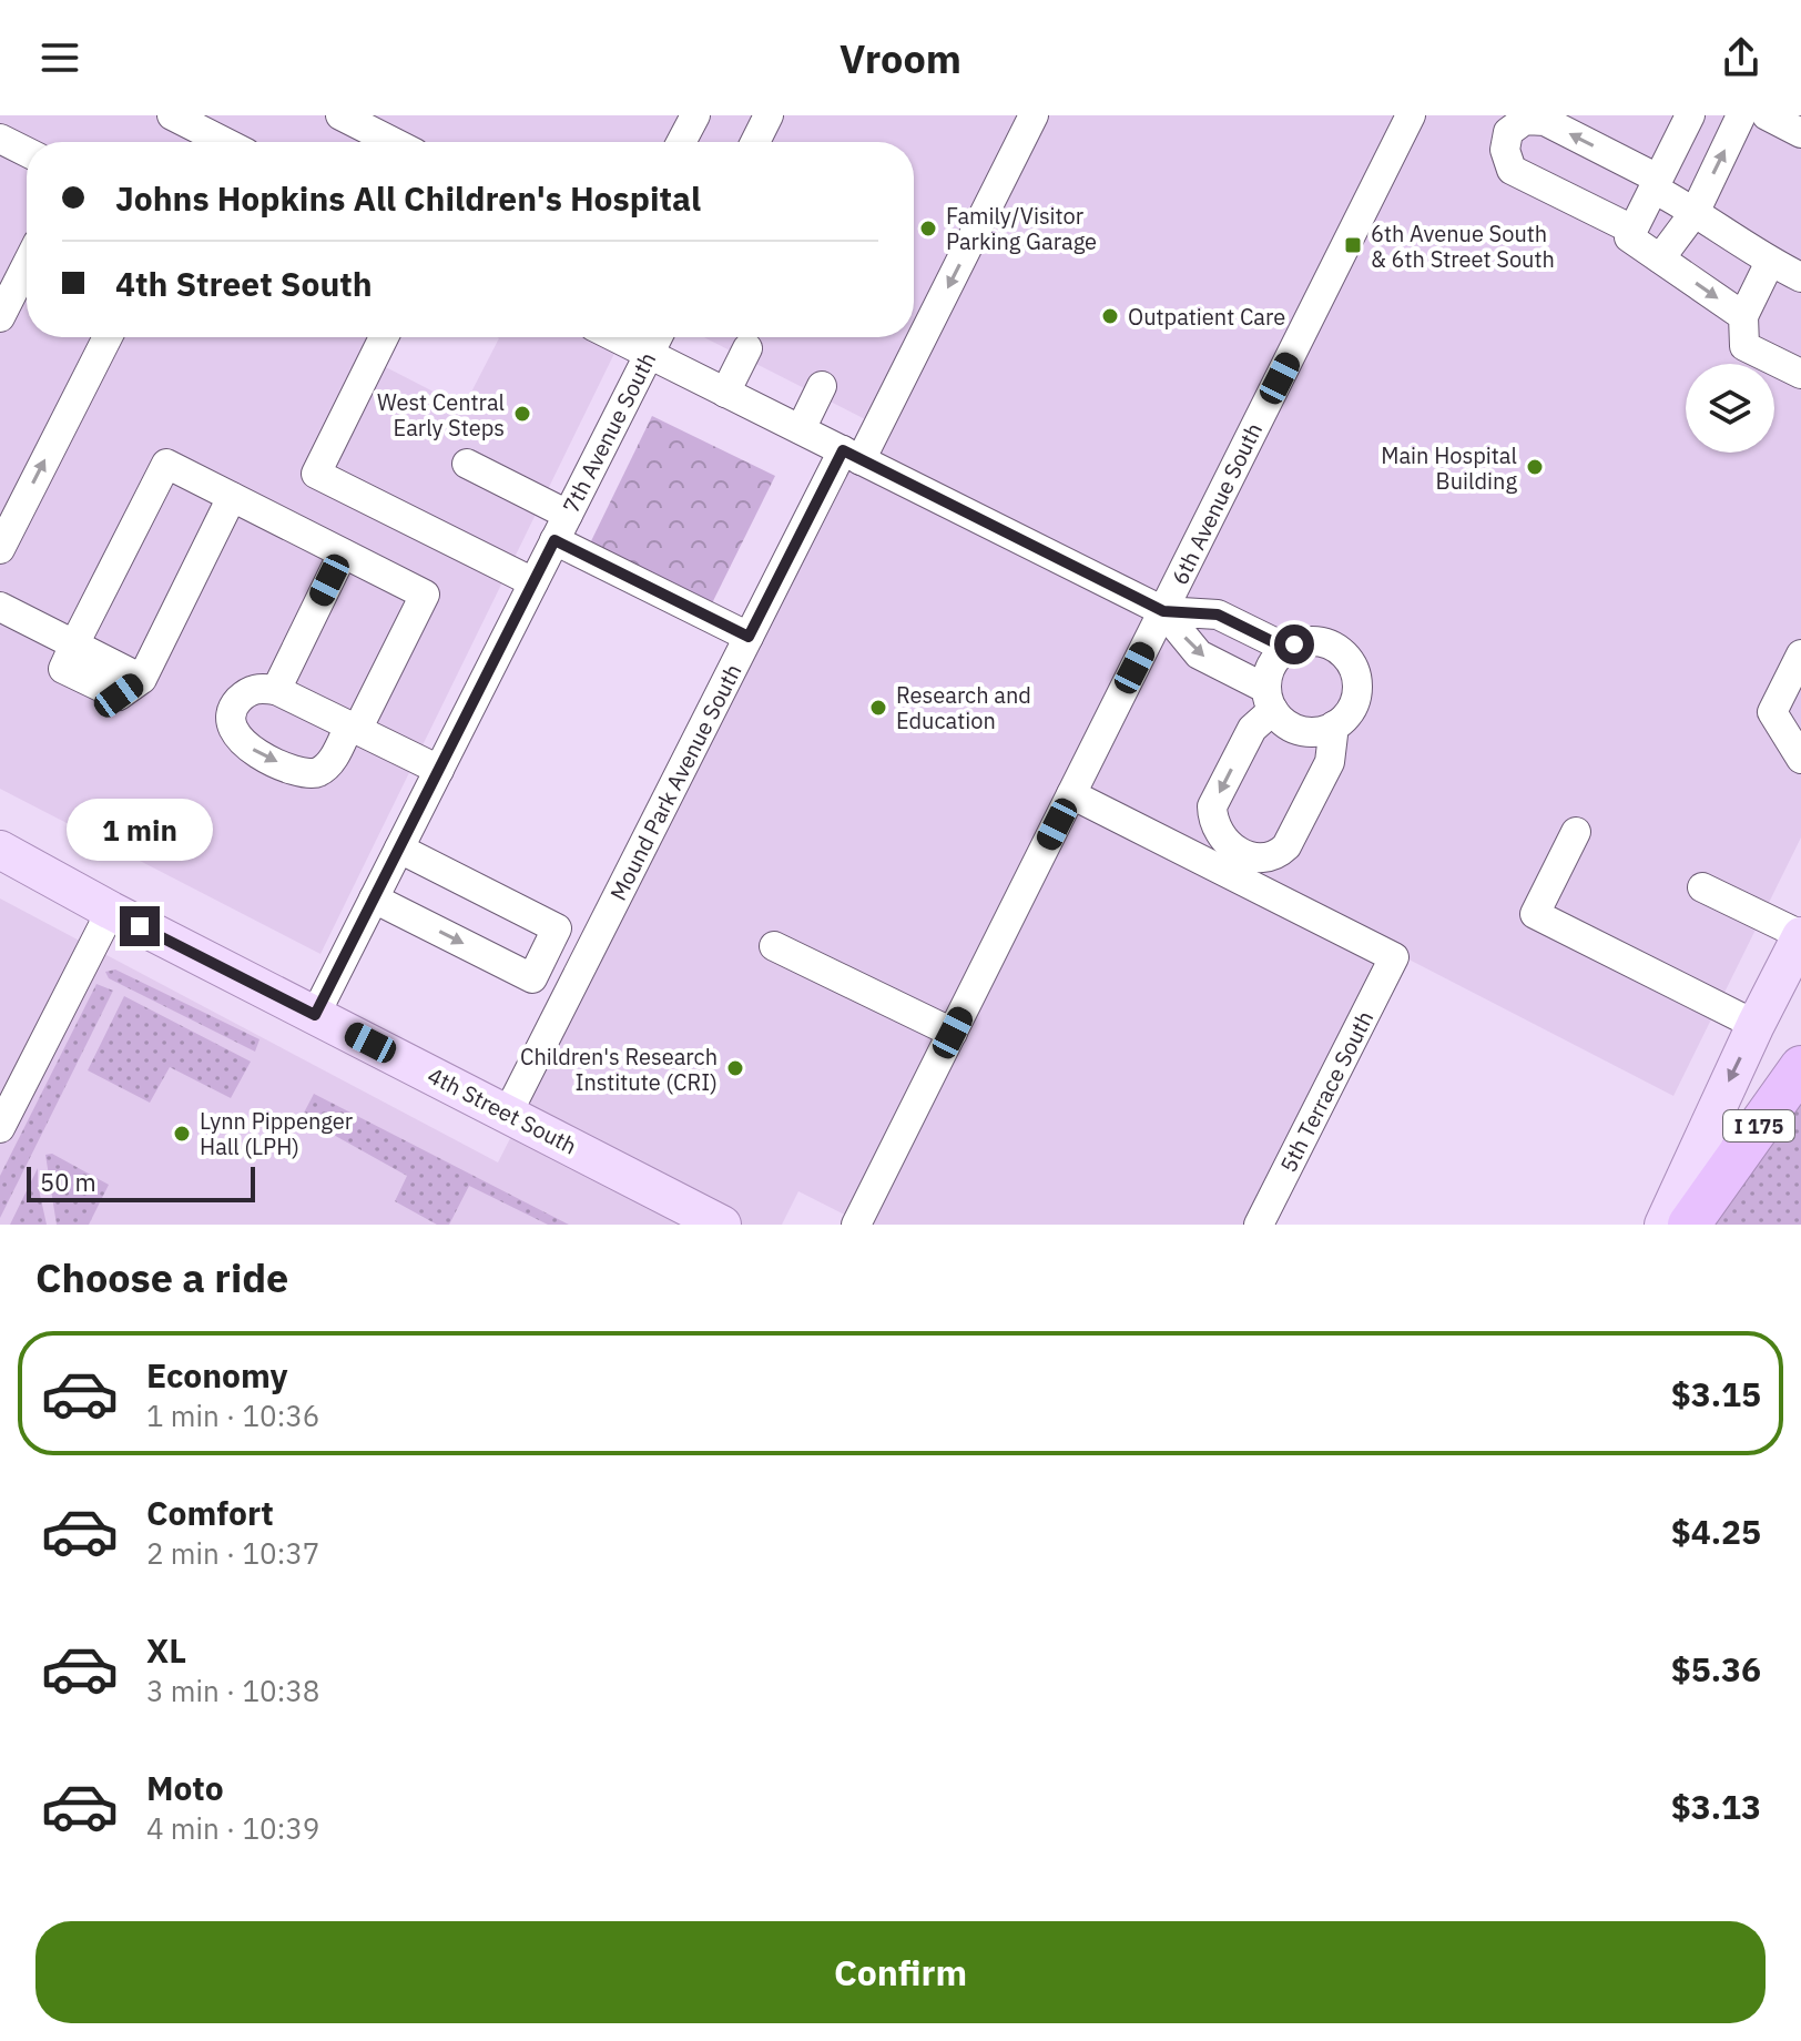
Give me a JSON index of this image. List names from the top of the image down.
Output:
{
  "streets": {
    "highway": ["I 175"],
    "main road": ["4th Street South"],
    "street": [
      "7th Avenue South",
      "6th Avenue South",
      "Mound Park Avenue South",
      "5th Terrace South"
    ]
  },
  "crossings": [
    ["7th Avenue South", "4th Street South"],
    ["6th Avenue South", "5th Terrace South"],
    ["Mound Park Avenue South", "4th Street South"]
  ],
  "places": {
    "other": [
      "Family/Visitor Parking Garage",
      "Outpatient Care",
      "West Central Early Steps",
      "Main Hospital Building",
      "Research and Education",
      "Children's Research Institute (CRI)",
      "Lynn Pippenger Hall (LPH)"
    ],
    "transit": ["6th Avenue South & 6th Street South"]
  },
  "scale_bar": "50 m",
  "page": {
    "header": "Vroom",
    "banner": ["Johns Hopkins All Children's Hospital", "4th Street South"],
    "bubble": "1 min",
    "scale": "50 m",
    "heading": "Choose a ride",
    "list": [
      {
        "name": "Economy",
        "note": "1 min · 10:36",
        "value": "$3.15"
      },
      {
        "name": "Comfort",
        "note": "2 min · 10:37",
        "value": "$4.25"
      },
      {
        "name": "XL",
        "note": "3 min · 10:38",
        "value": "$5.36"
      },
      {
        "name": "Moto",
        "note": "4 min · 10:39",
        "value": "$3.13"
      }
    ],
    "buttons": "Confirm"
  }
}
